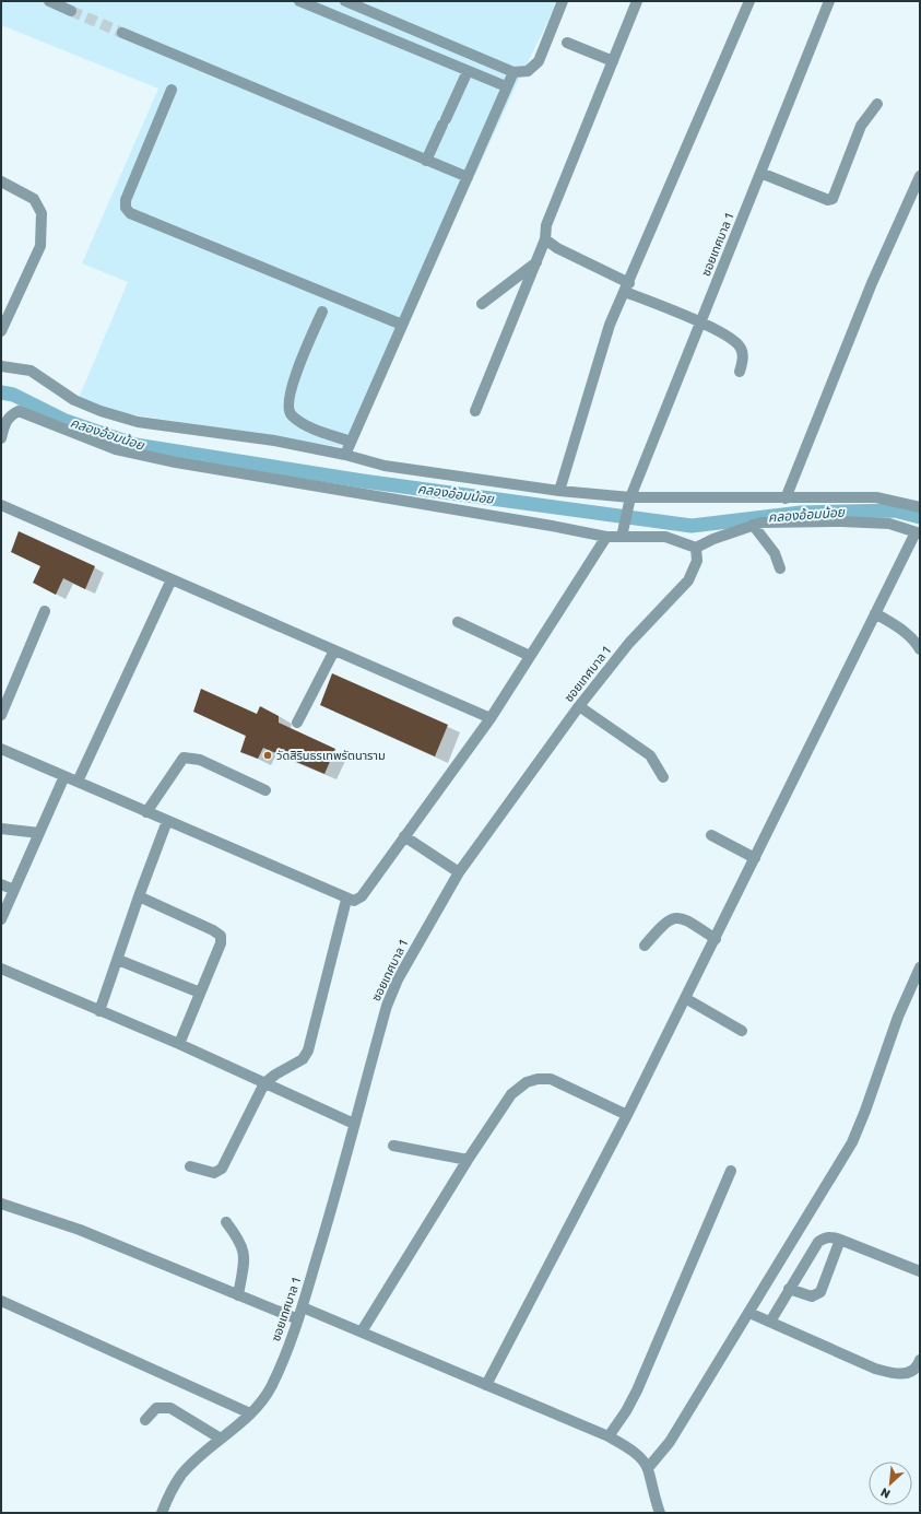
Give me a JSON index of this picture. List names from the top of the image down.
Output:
{
  "streets": {
    "street": ["ซอยเทศบาล 1"]
  },
  "water": ["คลองอ้อมน้อย"],
  "places": ["วัดสิรินธรเทพรัตนาราม"],
  "north": "bottom left"
}
